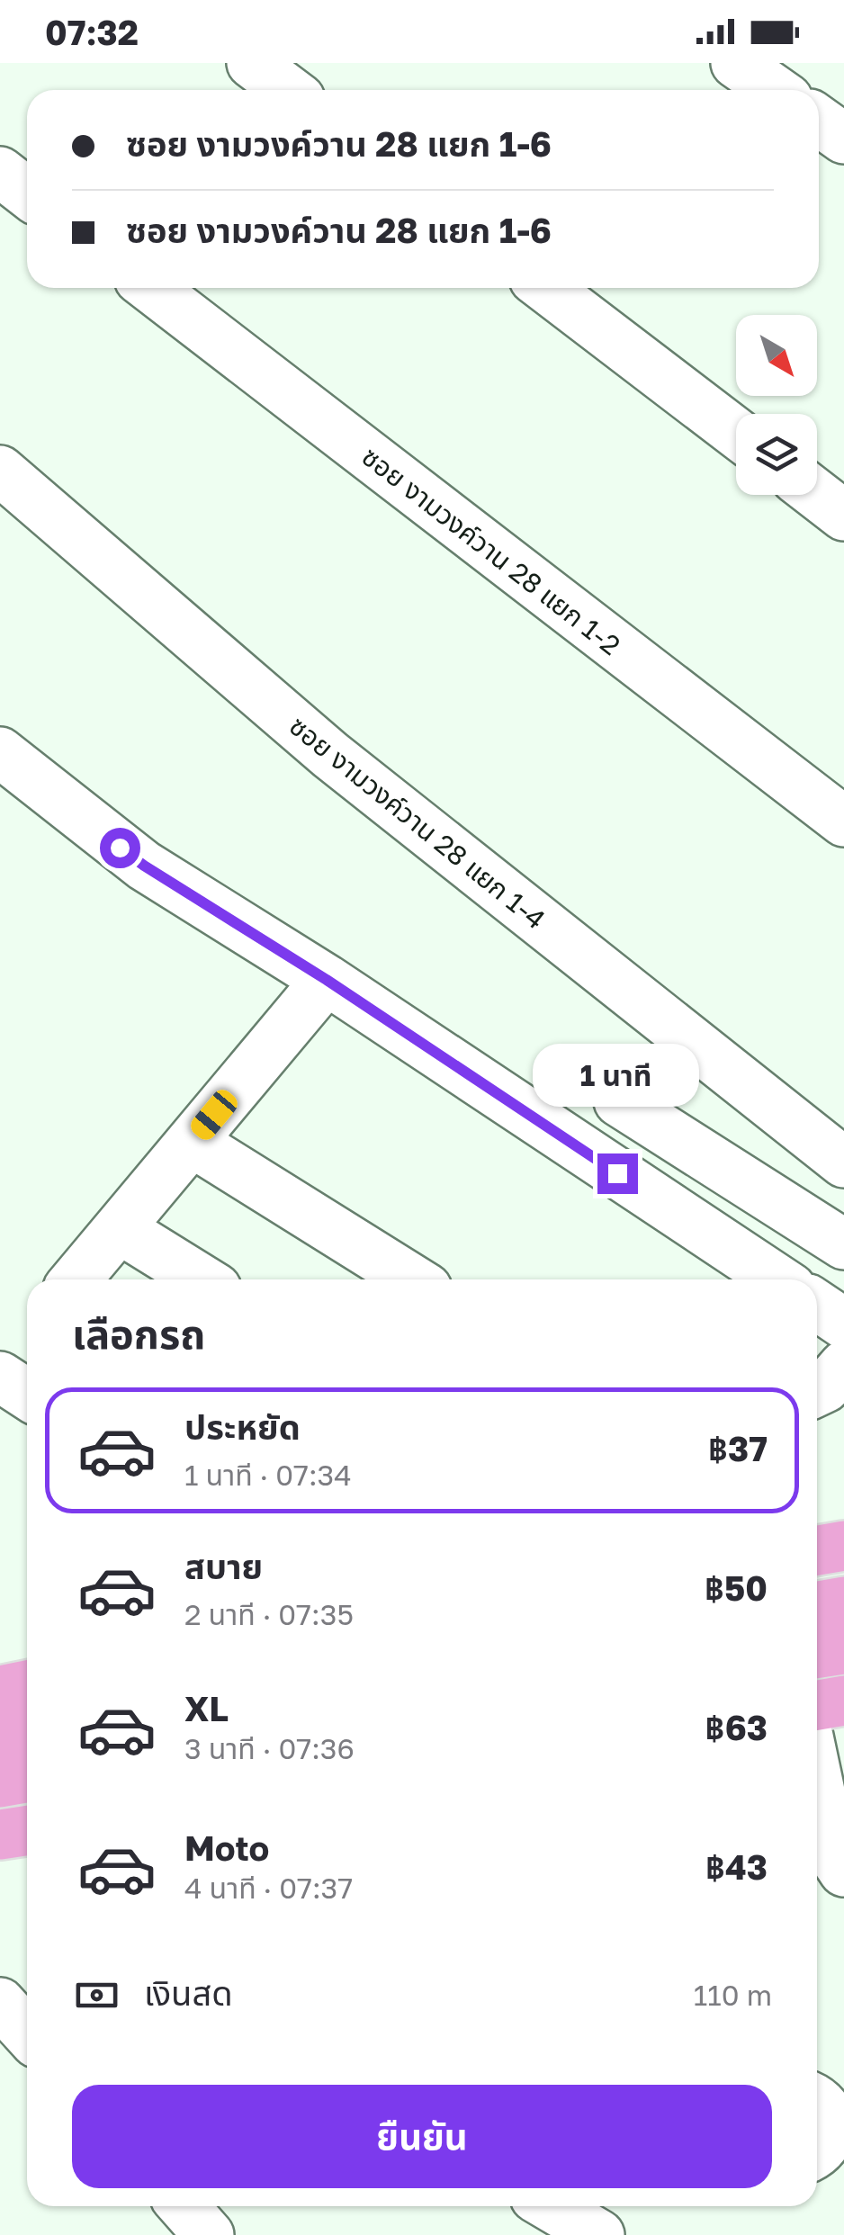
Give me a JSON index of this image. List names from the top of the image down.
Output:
{
  "streets": {
    "street": ["ซอย งามวงค์วาน 28 แยก 1-2", "ซอย งามวงค์วาน 28 แยก 1-4"]
  },
  "north": "bottom right",
  "page": {
    "status": "07:32",
    "banner": ["ซอย งามวงค์วาน 28 แยก 1-6", "ซอย งามวงค์วาน 28 แยก 1-6"],
    "bubble": "1 นาที",
    "heading": "เลือกรถ",
    "list": [
      {
        "name": "ประหยัด",
        "note": "1 นาที · 07:34",
        "value": "฿37"
      },
      {
        "name": "สบาย",
        "note": "2 นาที · 07:35",
        "value": "฿50"
      },
      {
        "name": "XL",
        "note": "3 นาที · 07:36",
        "value": "฿63"
      },
      {
        "name": "Moto",
        "note": "4 นาที · 07:37",
        "value": "฿43"
      }
    ],
    "pay": ["เงินสด", "110 m"],
    "buttons": "ยืนยัน"
  }
}
